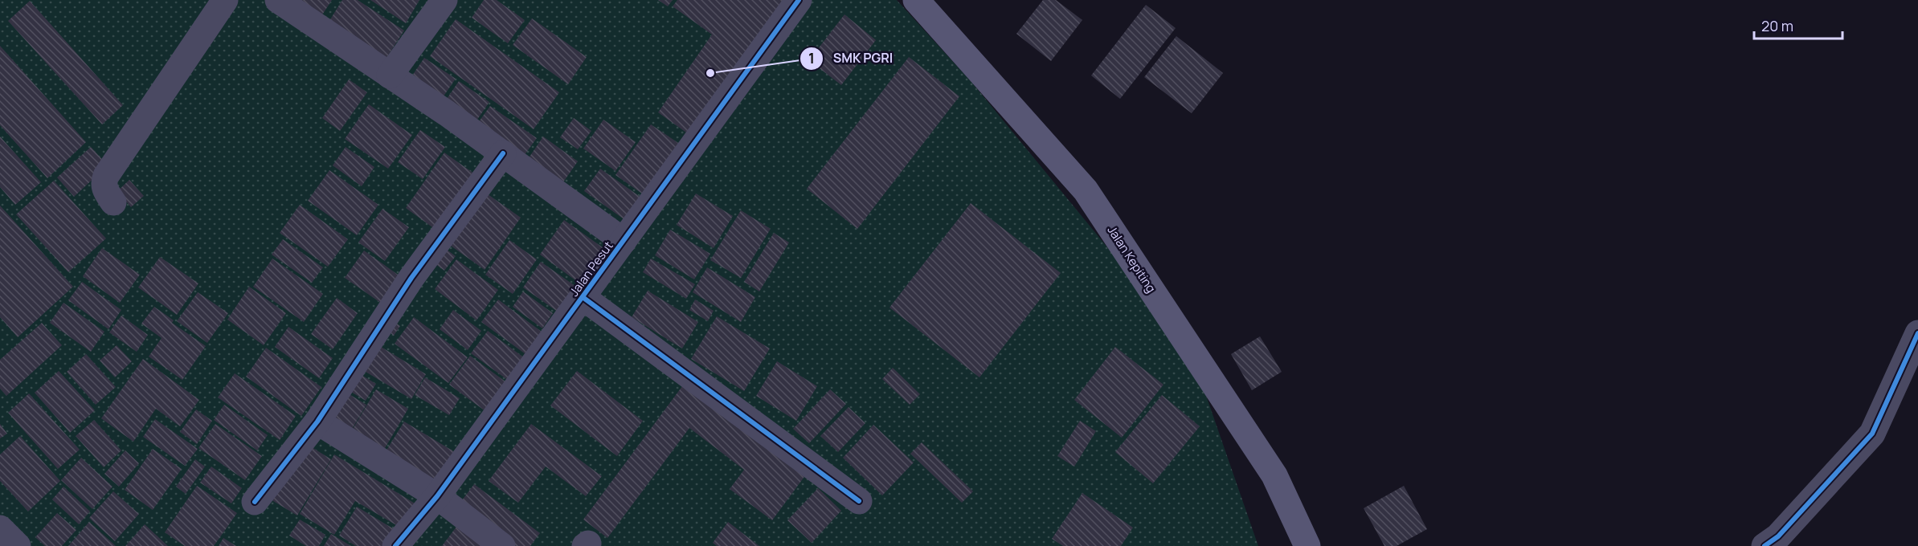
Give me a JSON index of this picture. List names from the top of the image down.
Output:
{
  "streets": {
    "main road": ["Jalan Kepiting"],
    "street": ["Jalan Pesut"]
  },
  "places": ["SMK PGRI"],
  "scale_bar": "20 m"
}
